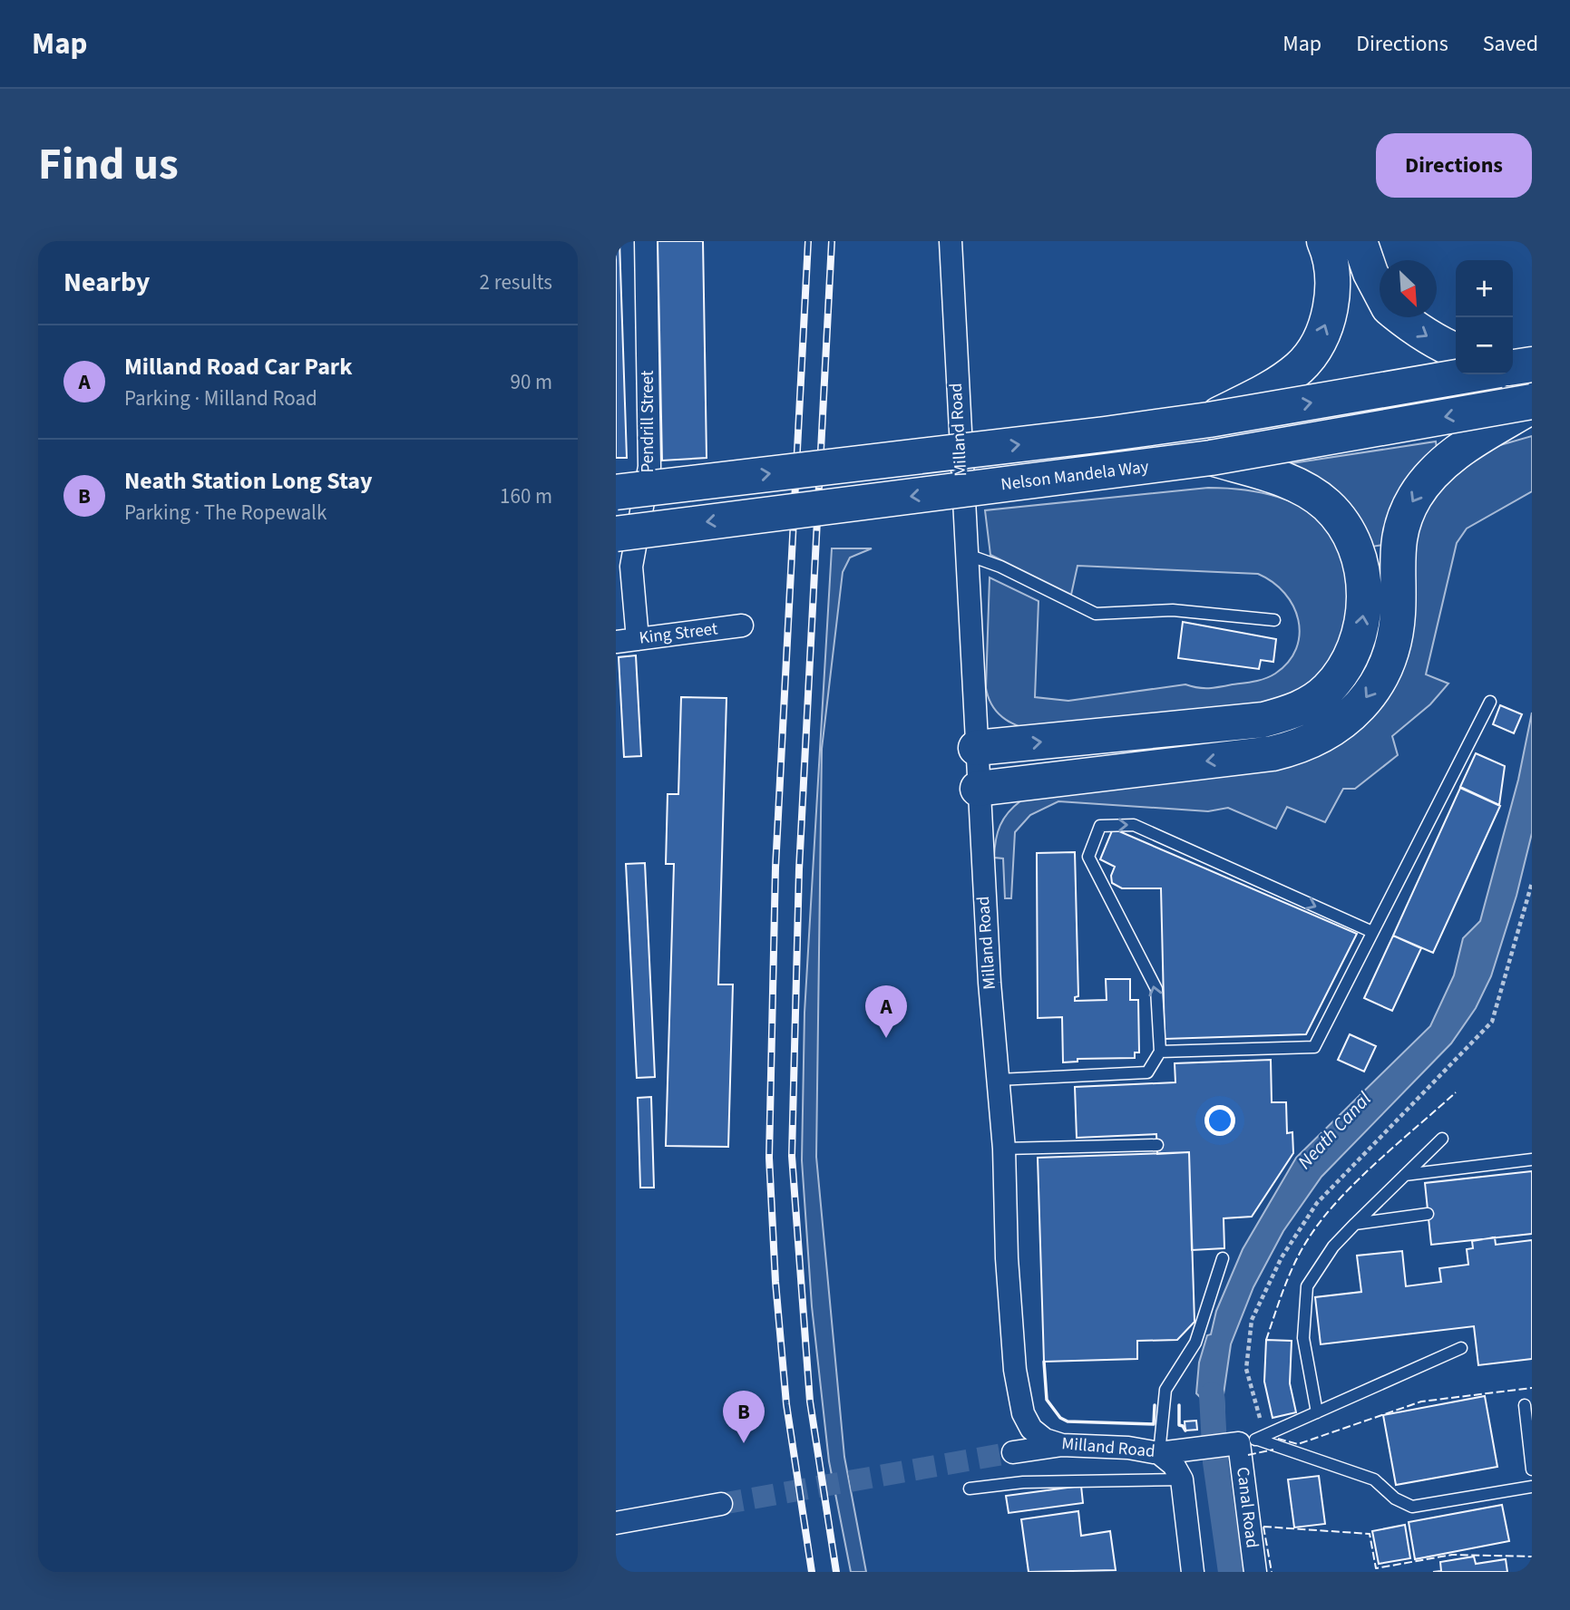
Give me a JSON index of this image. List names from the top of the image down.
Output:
{
  "streets": {
    "main road": ["Nelson Mandela Way"],
    "street": [
      "Pendrill Street",
      "Milland Road",
      "King Street",
      "Canal Road"
    ]
  },
  "crossings": [
    ["Pendrill Street", "King Street"],
    ["Milland Road", "Canal Road"]
  ],
  "water": ["Neath Canal"],
  "north": "bottom right",
  "page": {
    "header": "Map",
    "nav": ["Map", "Directions", "Saved"],
    "title": "Find us",
    "buttons": "Directions",
    "heading": ["Nearby", "2 results"],
    "map_buttons": ["+", "−"],
    "list": [
      {
        "mark": "A",
        "name": "Milland Road Car Park",
        "note": "Parking · Milland Road",
        "value": "90 m"
      },
      {
        "mark": "B",
        "name": "Neath Station Long Stay",
        "note": "Parking · The Ropewalk",
        "value": "160 m"
      }
    ],
    "pins": ["A", "B"]
  }
}
